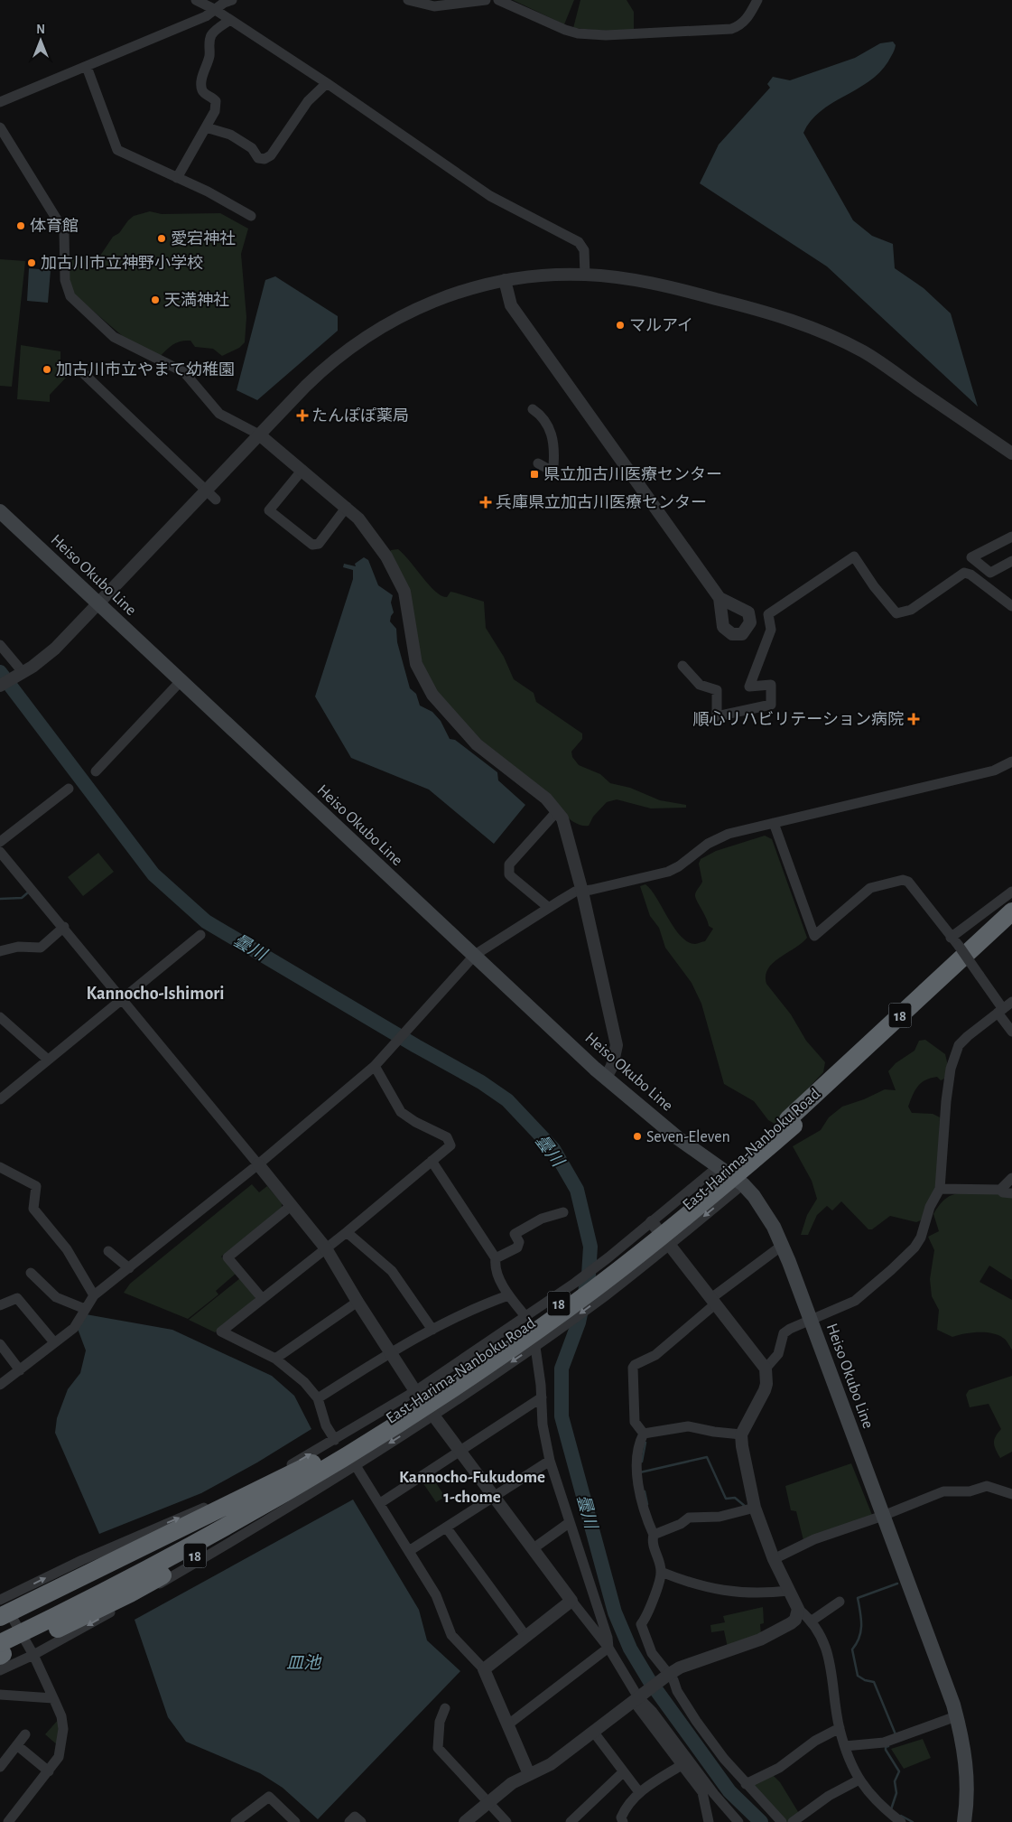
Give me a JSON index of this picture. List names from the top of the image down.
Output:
{
  "streets": {
    "highway": ["18", "East-Harima-Nanboku Road"],
    "main road": ["Heiso Okubo Line"]
  },
  "crossings": [
    ["18", "East-Harima-Nanboku Road"]
  ],
  "districts": ["Kannocho-Ishimori", "Kannocho-Fukudome 1-chome"],
  "water": ["曇川", "皿池"],
  "places": {
    "other": [
      "体育館",
      "愛宕神社",
      "加古川市立神野小学校",
      "天満神社",
      "マルアイ",
      "加古川市立やまて幼稚園",
      "Seven-Eleven"
    ],
    "health": ["たんぽぽ薬局", "兵庫県立加古川医療センター", "順心リハビリテーション病院"],
    "transit": ["県立加古川医療センター"]
  },
  "north": "top"
}
